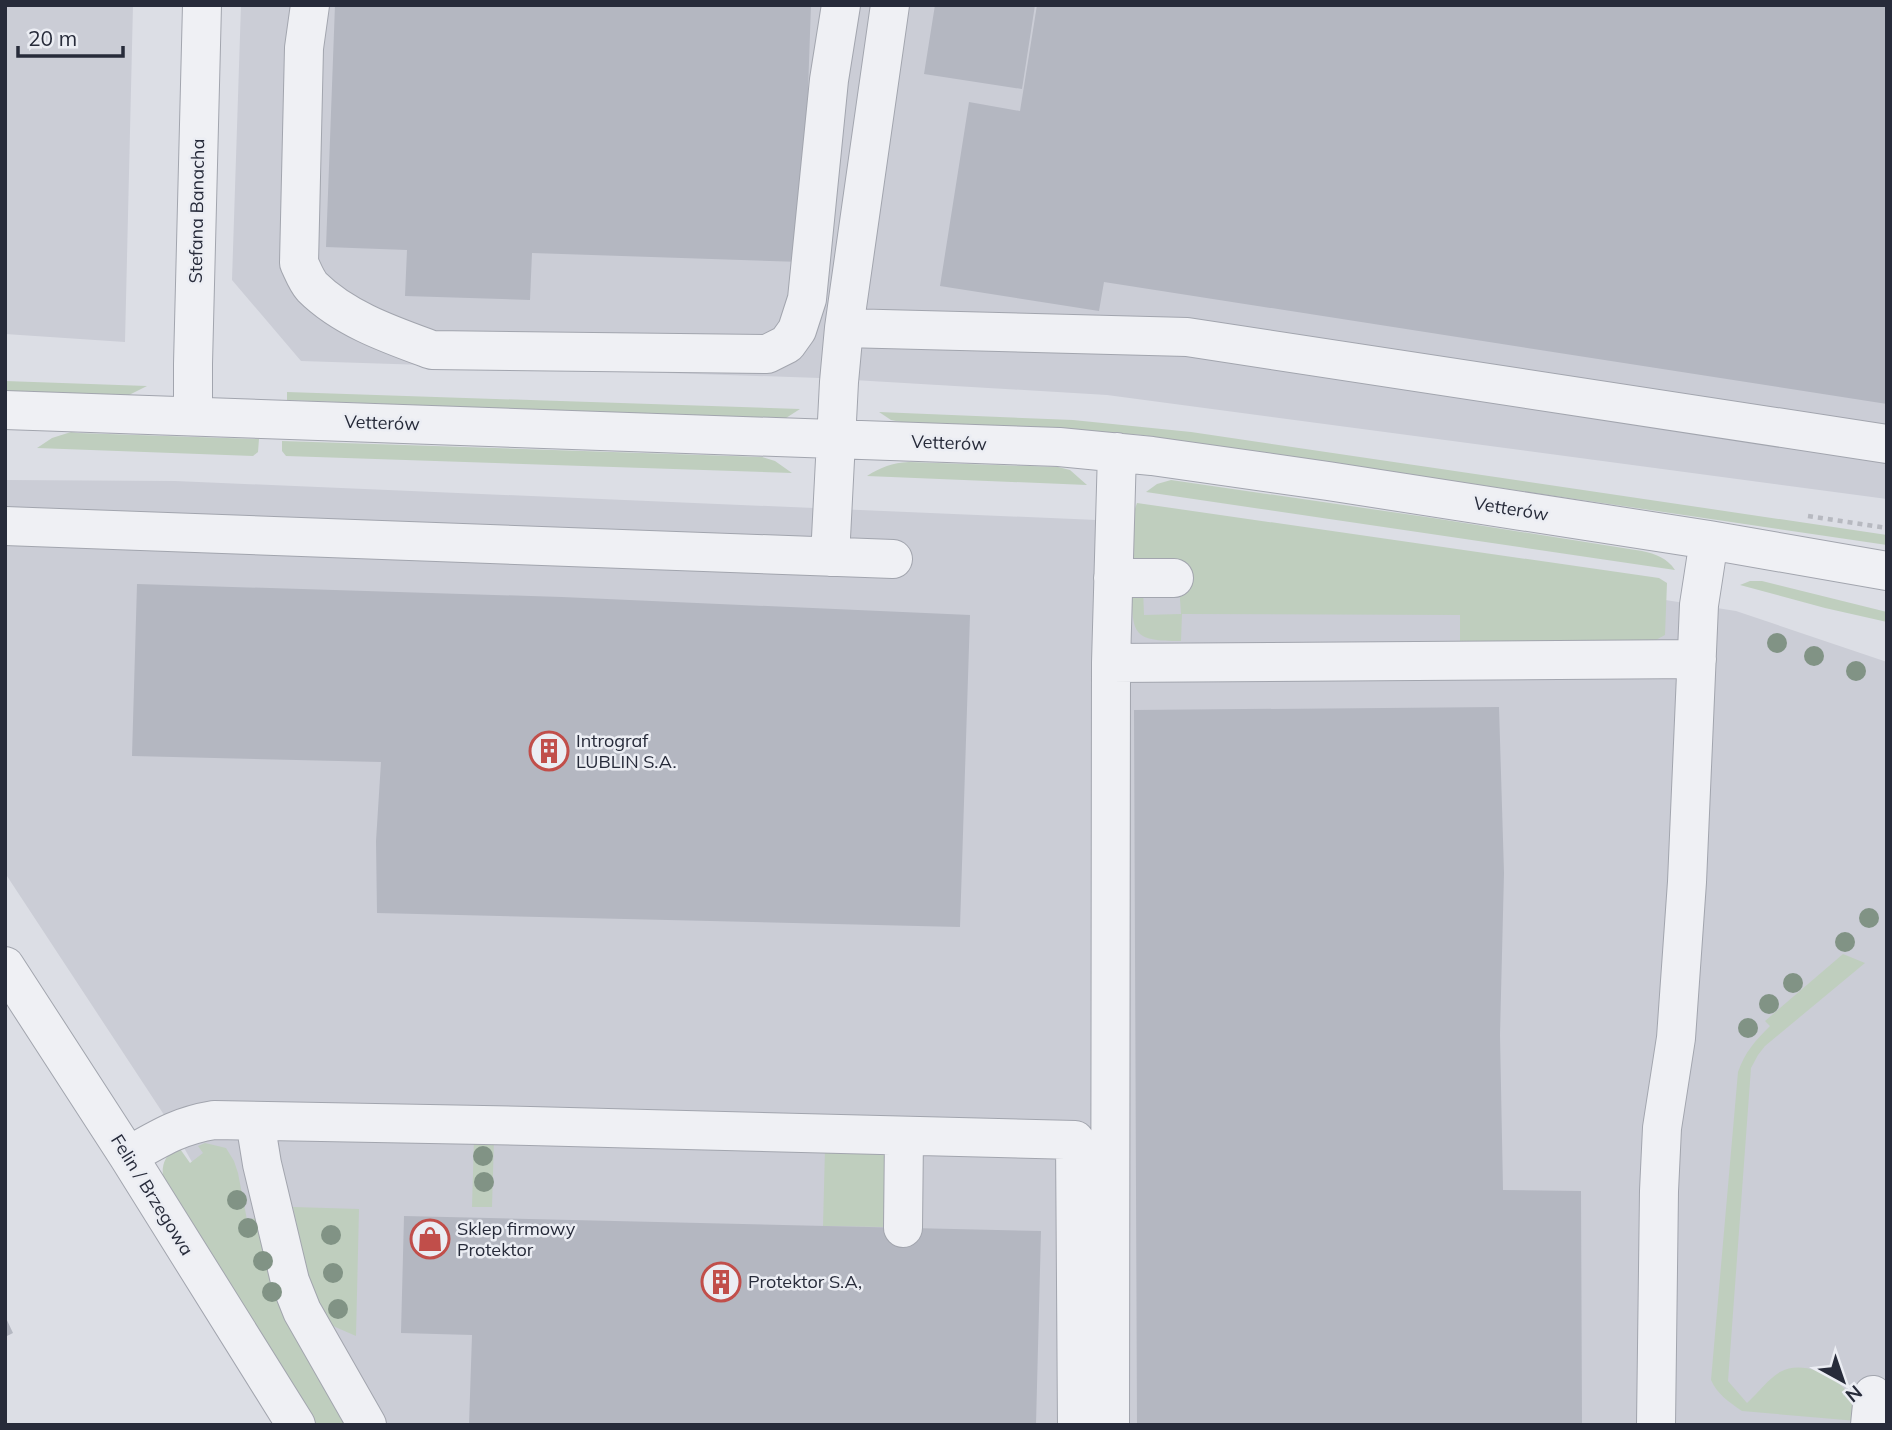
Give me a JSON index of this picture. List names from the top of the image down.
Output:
{
  "streets": {
    "street": ["Stefana Banacha", "Vetterów", "Felin / Brzegowa"]
  },
  "crossings": [
    ["Stefana Banacha", "Vetterów"]
  ],
  "places": {
    "building": ["Intrograf LUBLIN S.A.", "Protektor S.A,"],
    "shop": ["Sklep firmowy Protektor"]
  },
  "scale_bar": "20 m",
  "north": "bottom right"
}
